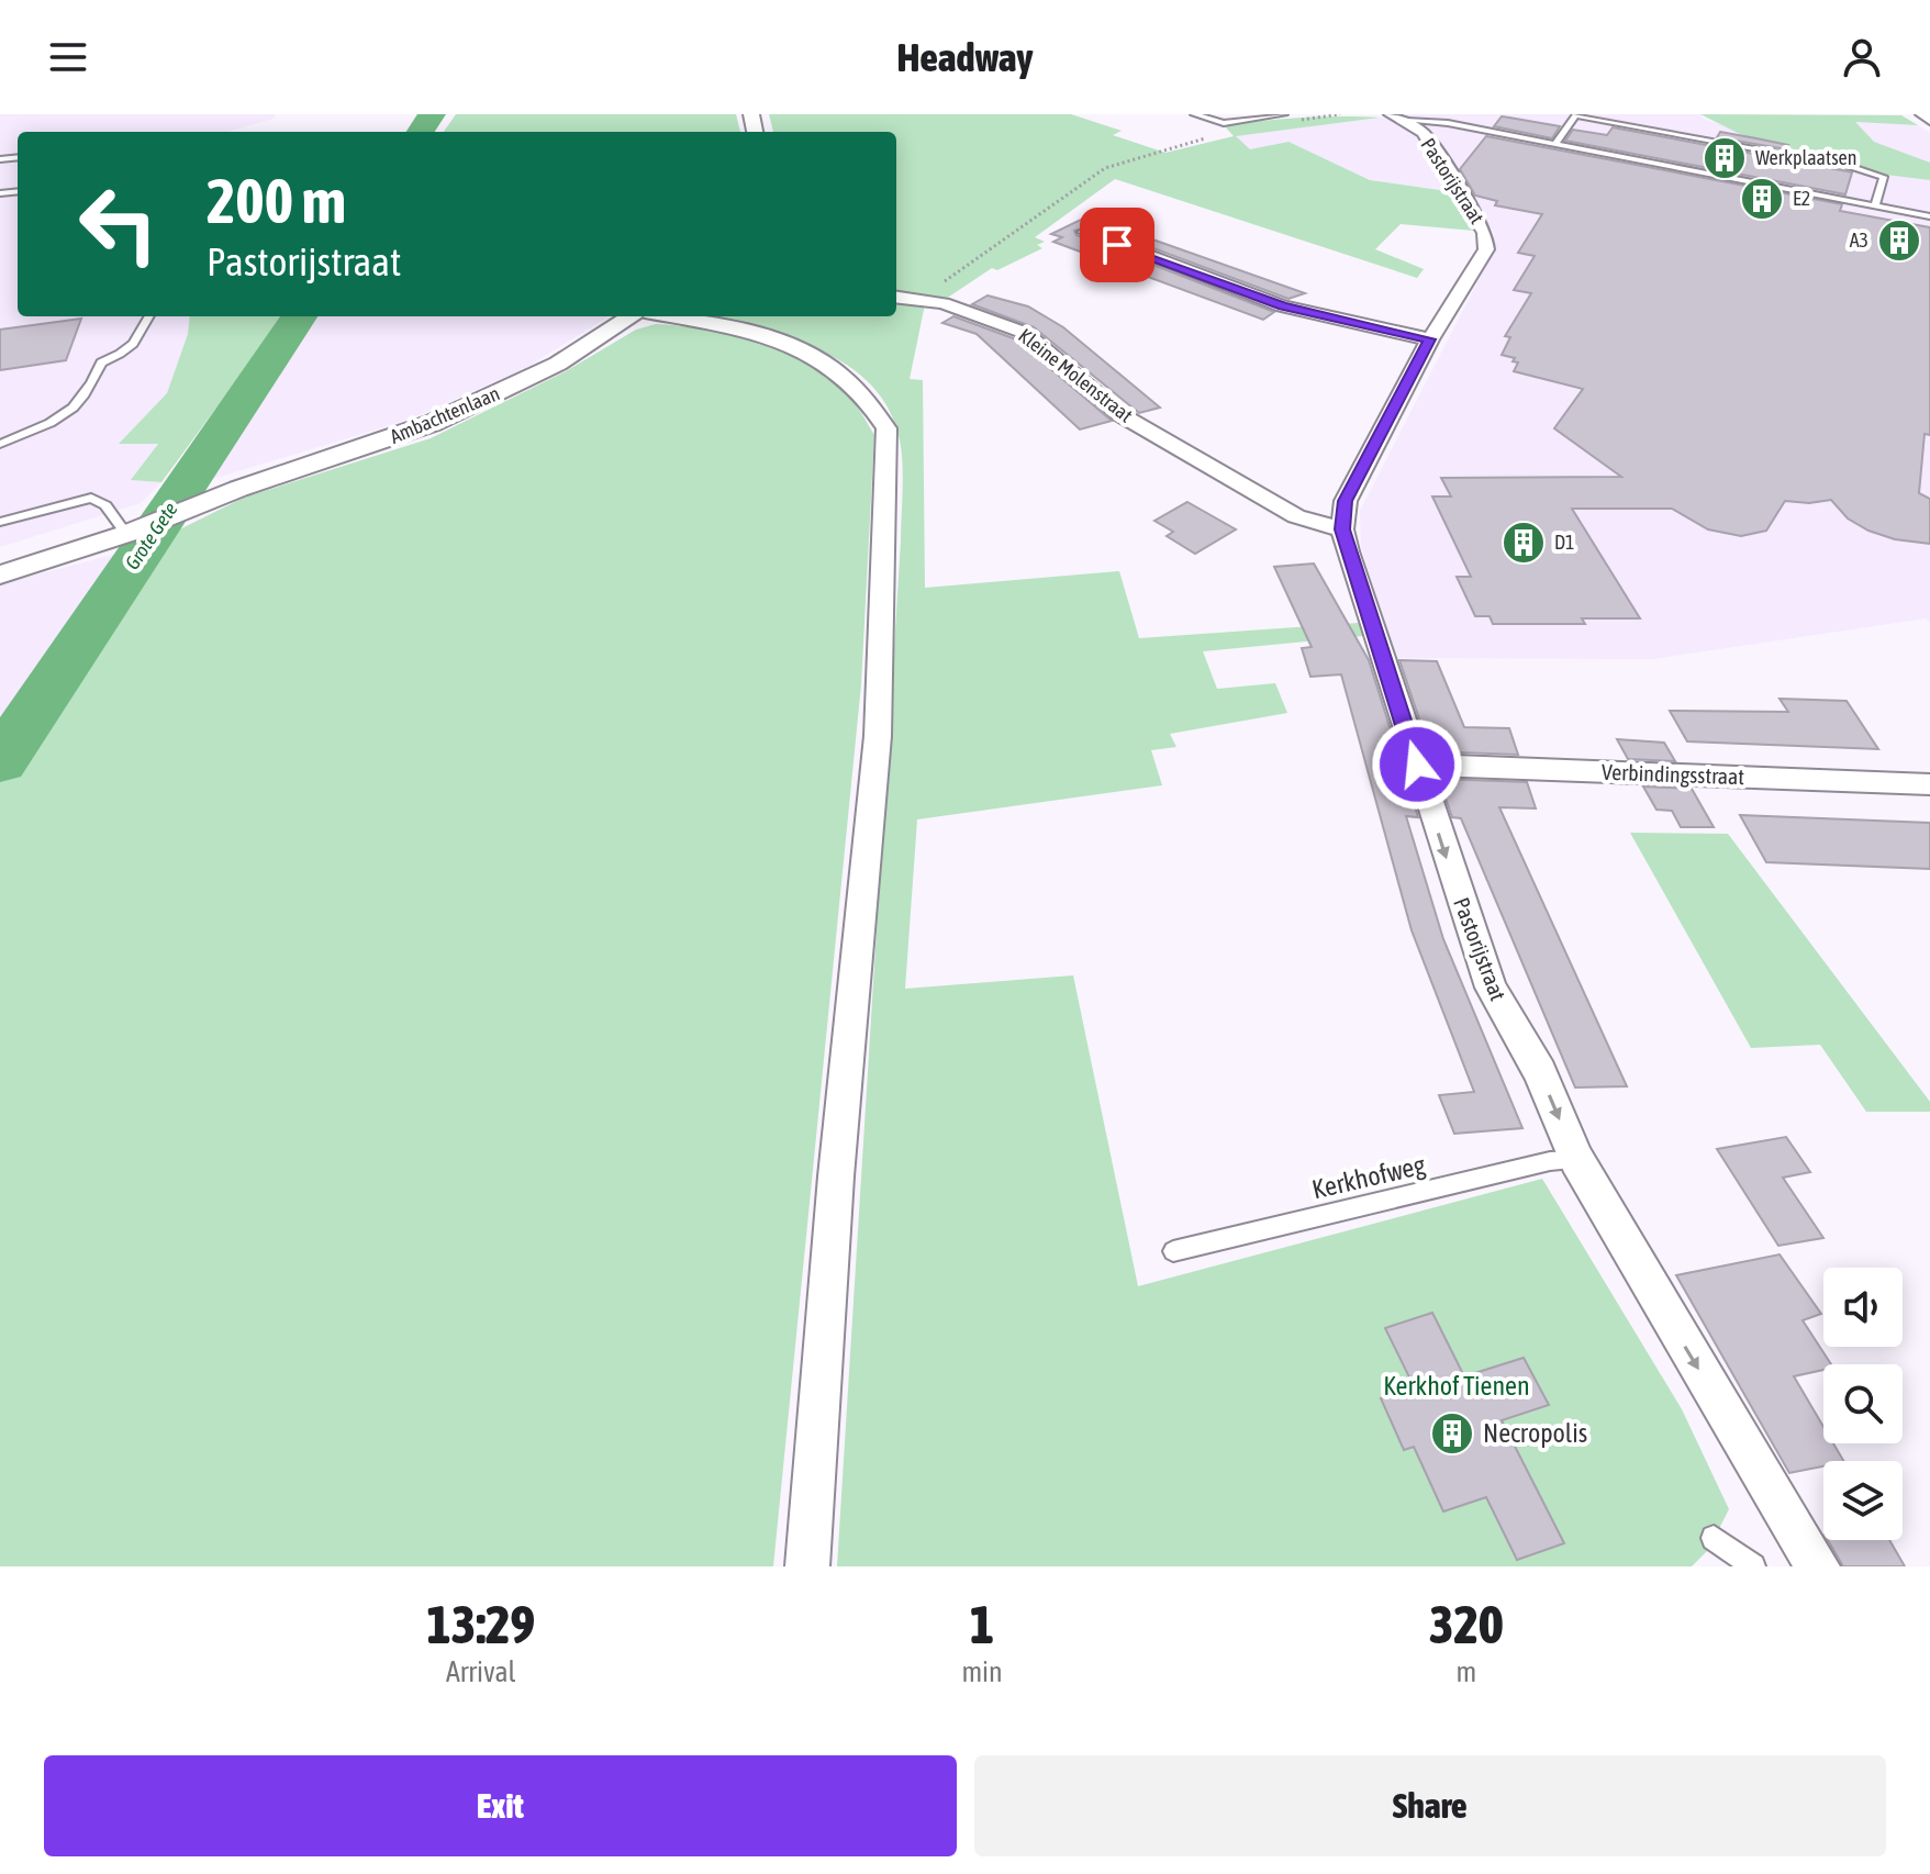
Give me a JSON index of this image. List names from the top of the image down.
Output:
{
  "streets": {
    "street": [
      "Pastorijstraat",
      "Kleine Molenstraat",
      "Ambachtenlaan",
      "Verbindingsstraat"
    ],
    "lane": ["Kerkhofweg"]
  },
  "crossings": [
    ["Pastorijstraat", "Kleine Molenstraat"],
    ["Pastorijstraat", "Verbindingsstraat"],
    ["Pastorijstraat", "Kerkhofweg"]
  ],
  "one_way": ["Pastorijstraat"],
  "water": ["Grote Gete"],
  "parks": ["Kerkhof Tienen"],
  "places": {
    "building": [
      "Werkplaatsen",
      "E2",
      "A3",
      "D1",
      "Necropolis"
    ]
  },
  "page": {
    "header": "Headway",
    "turn": ["200 m", "Pastorijstraat"],
    "eta": [
      "13:29",
      "Arrival",
      "1",
      "min",
      "320",
      "m"
    ],
    "buttons": ["Exit", "Share"]
  }
}
